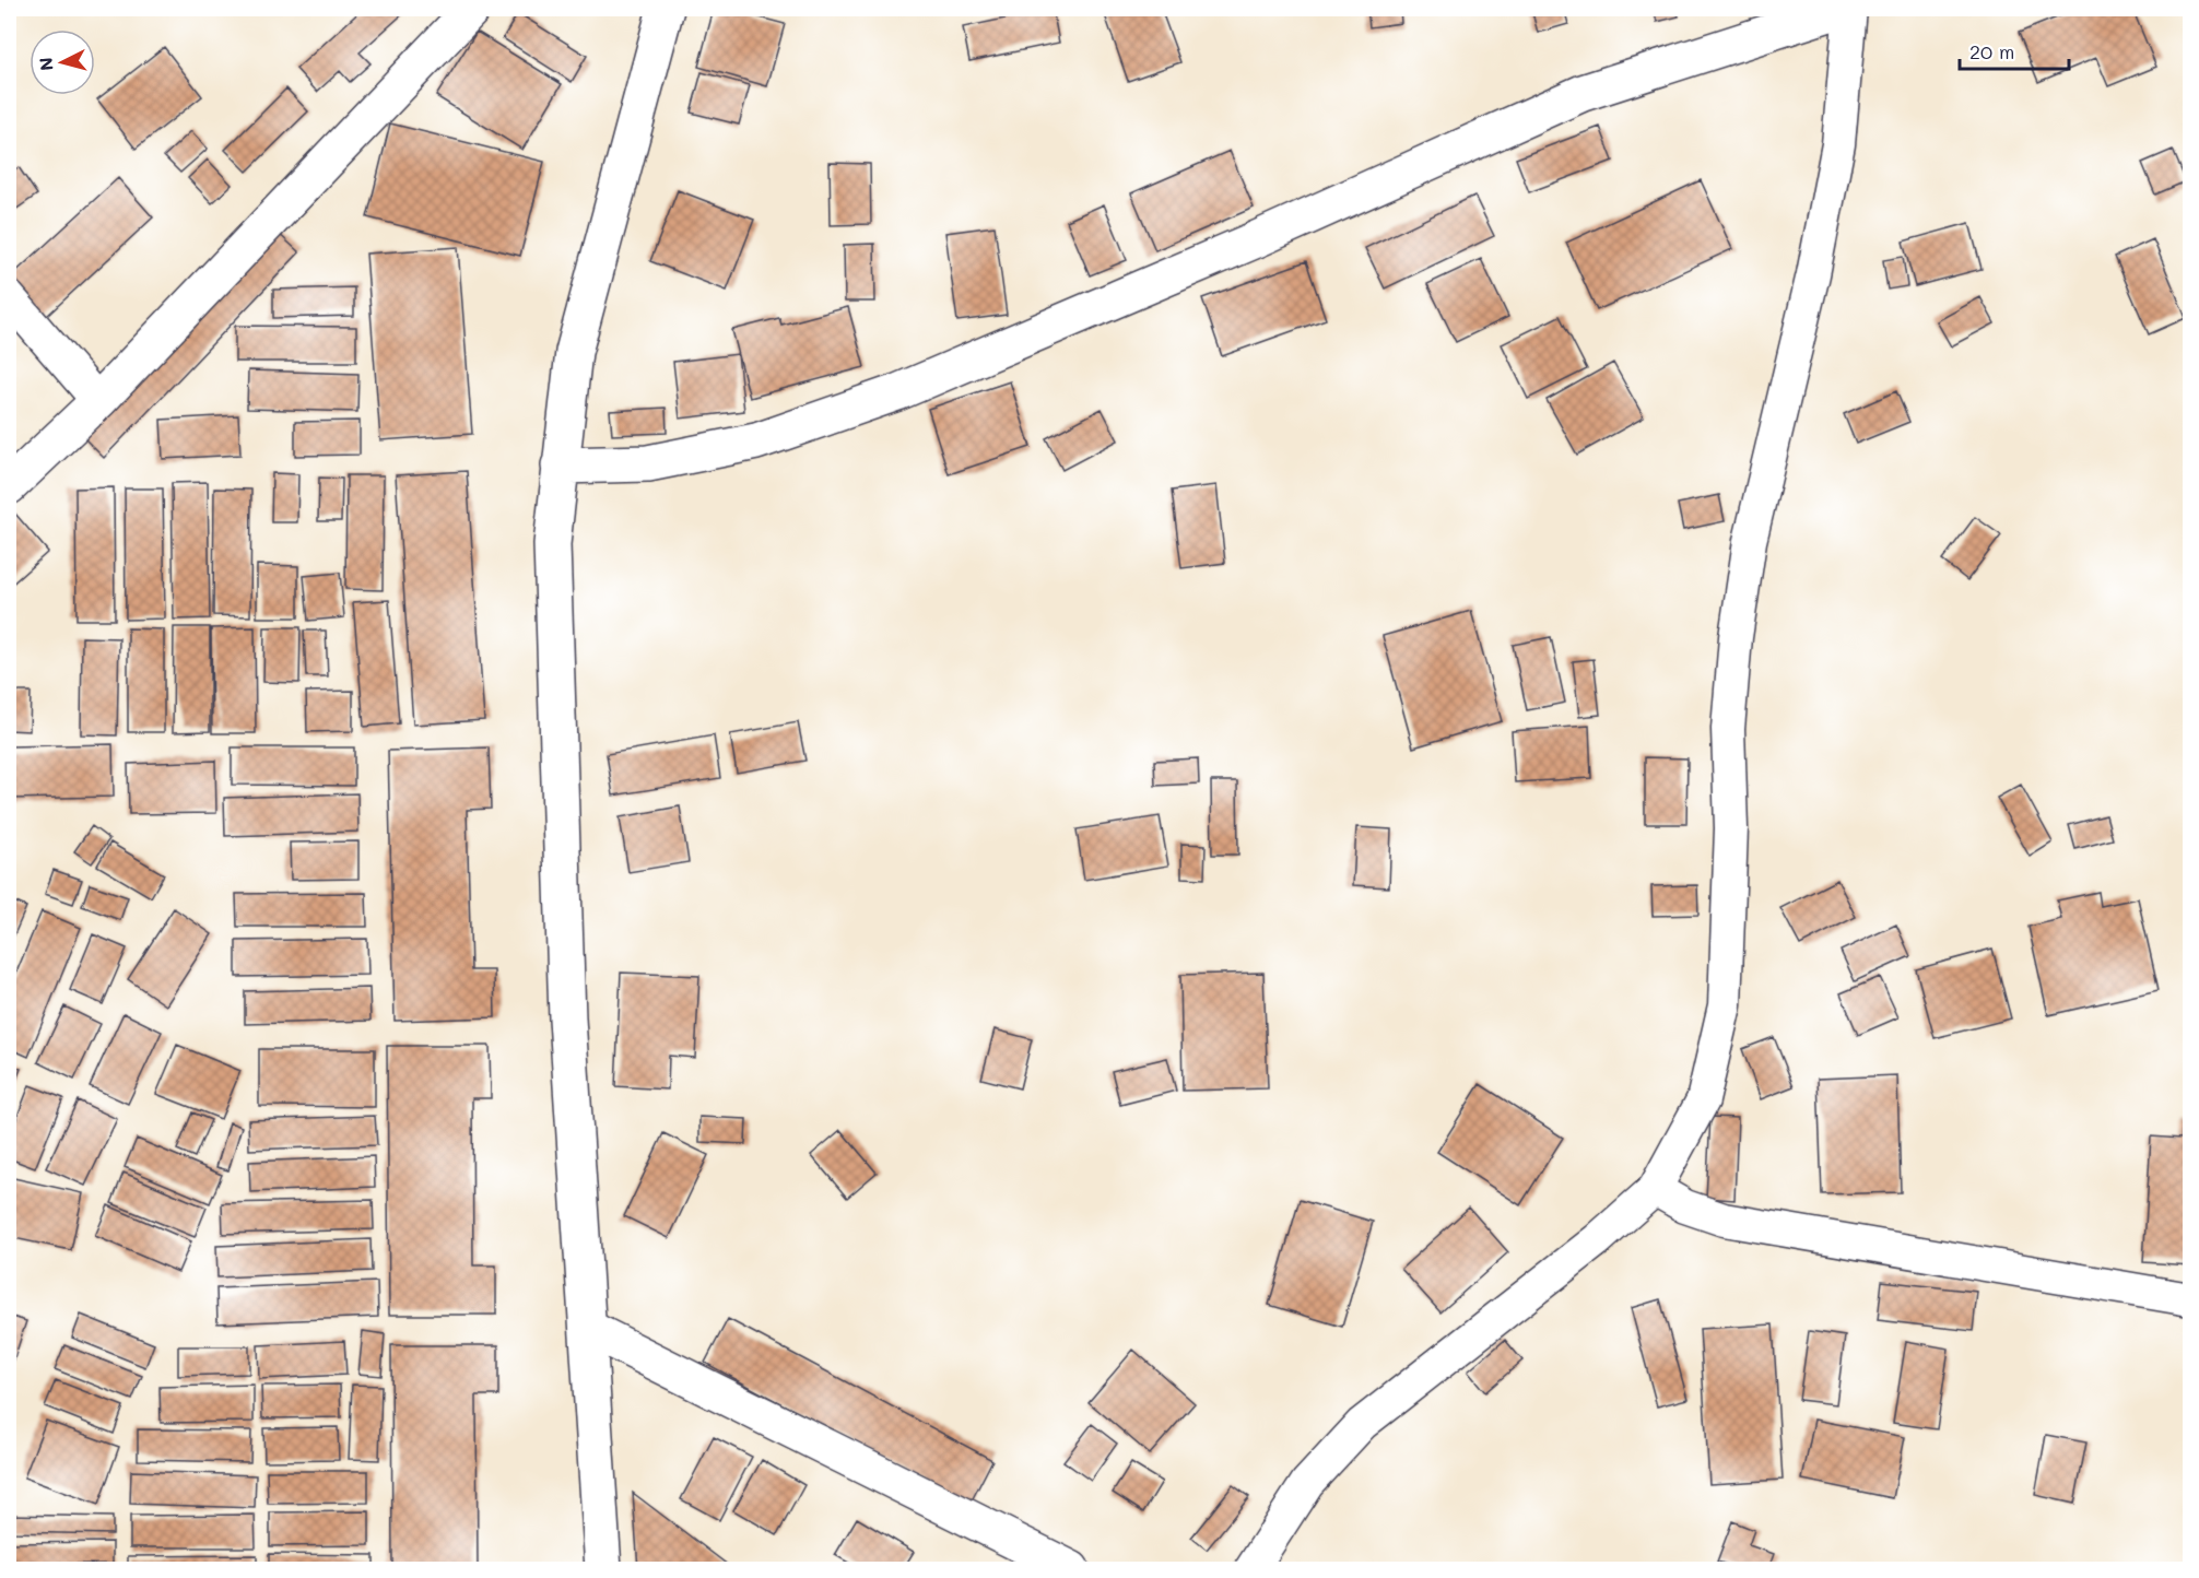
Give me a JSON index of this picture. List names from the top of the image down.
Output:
{
  "scale_bar": "20 m",
  "north": "left"
}
